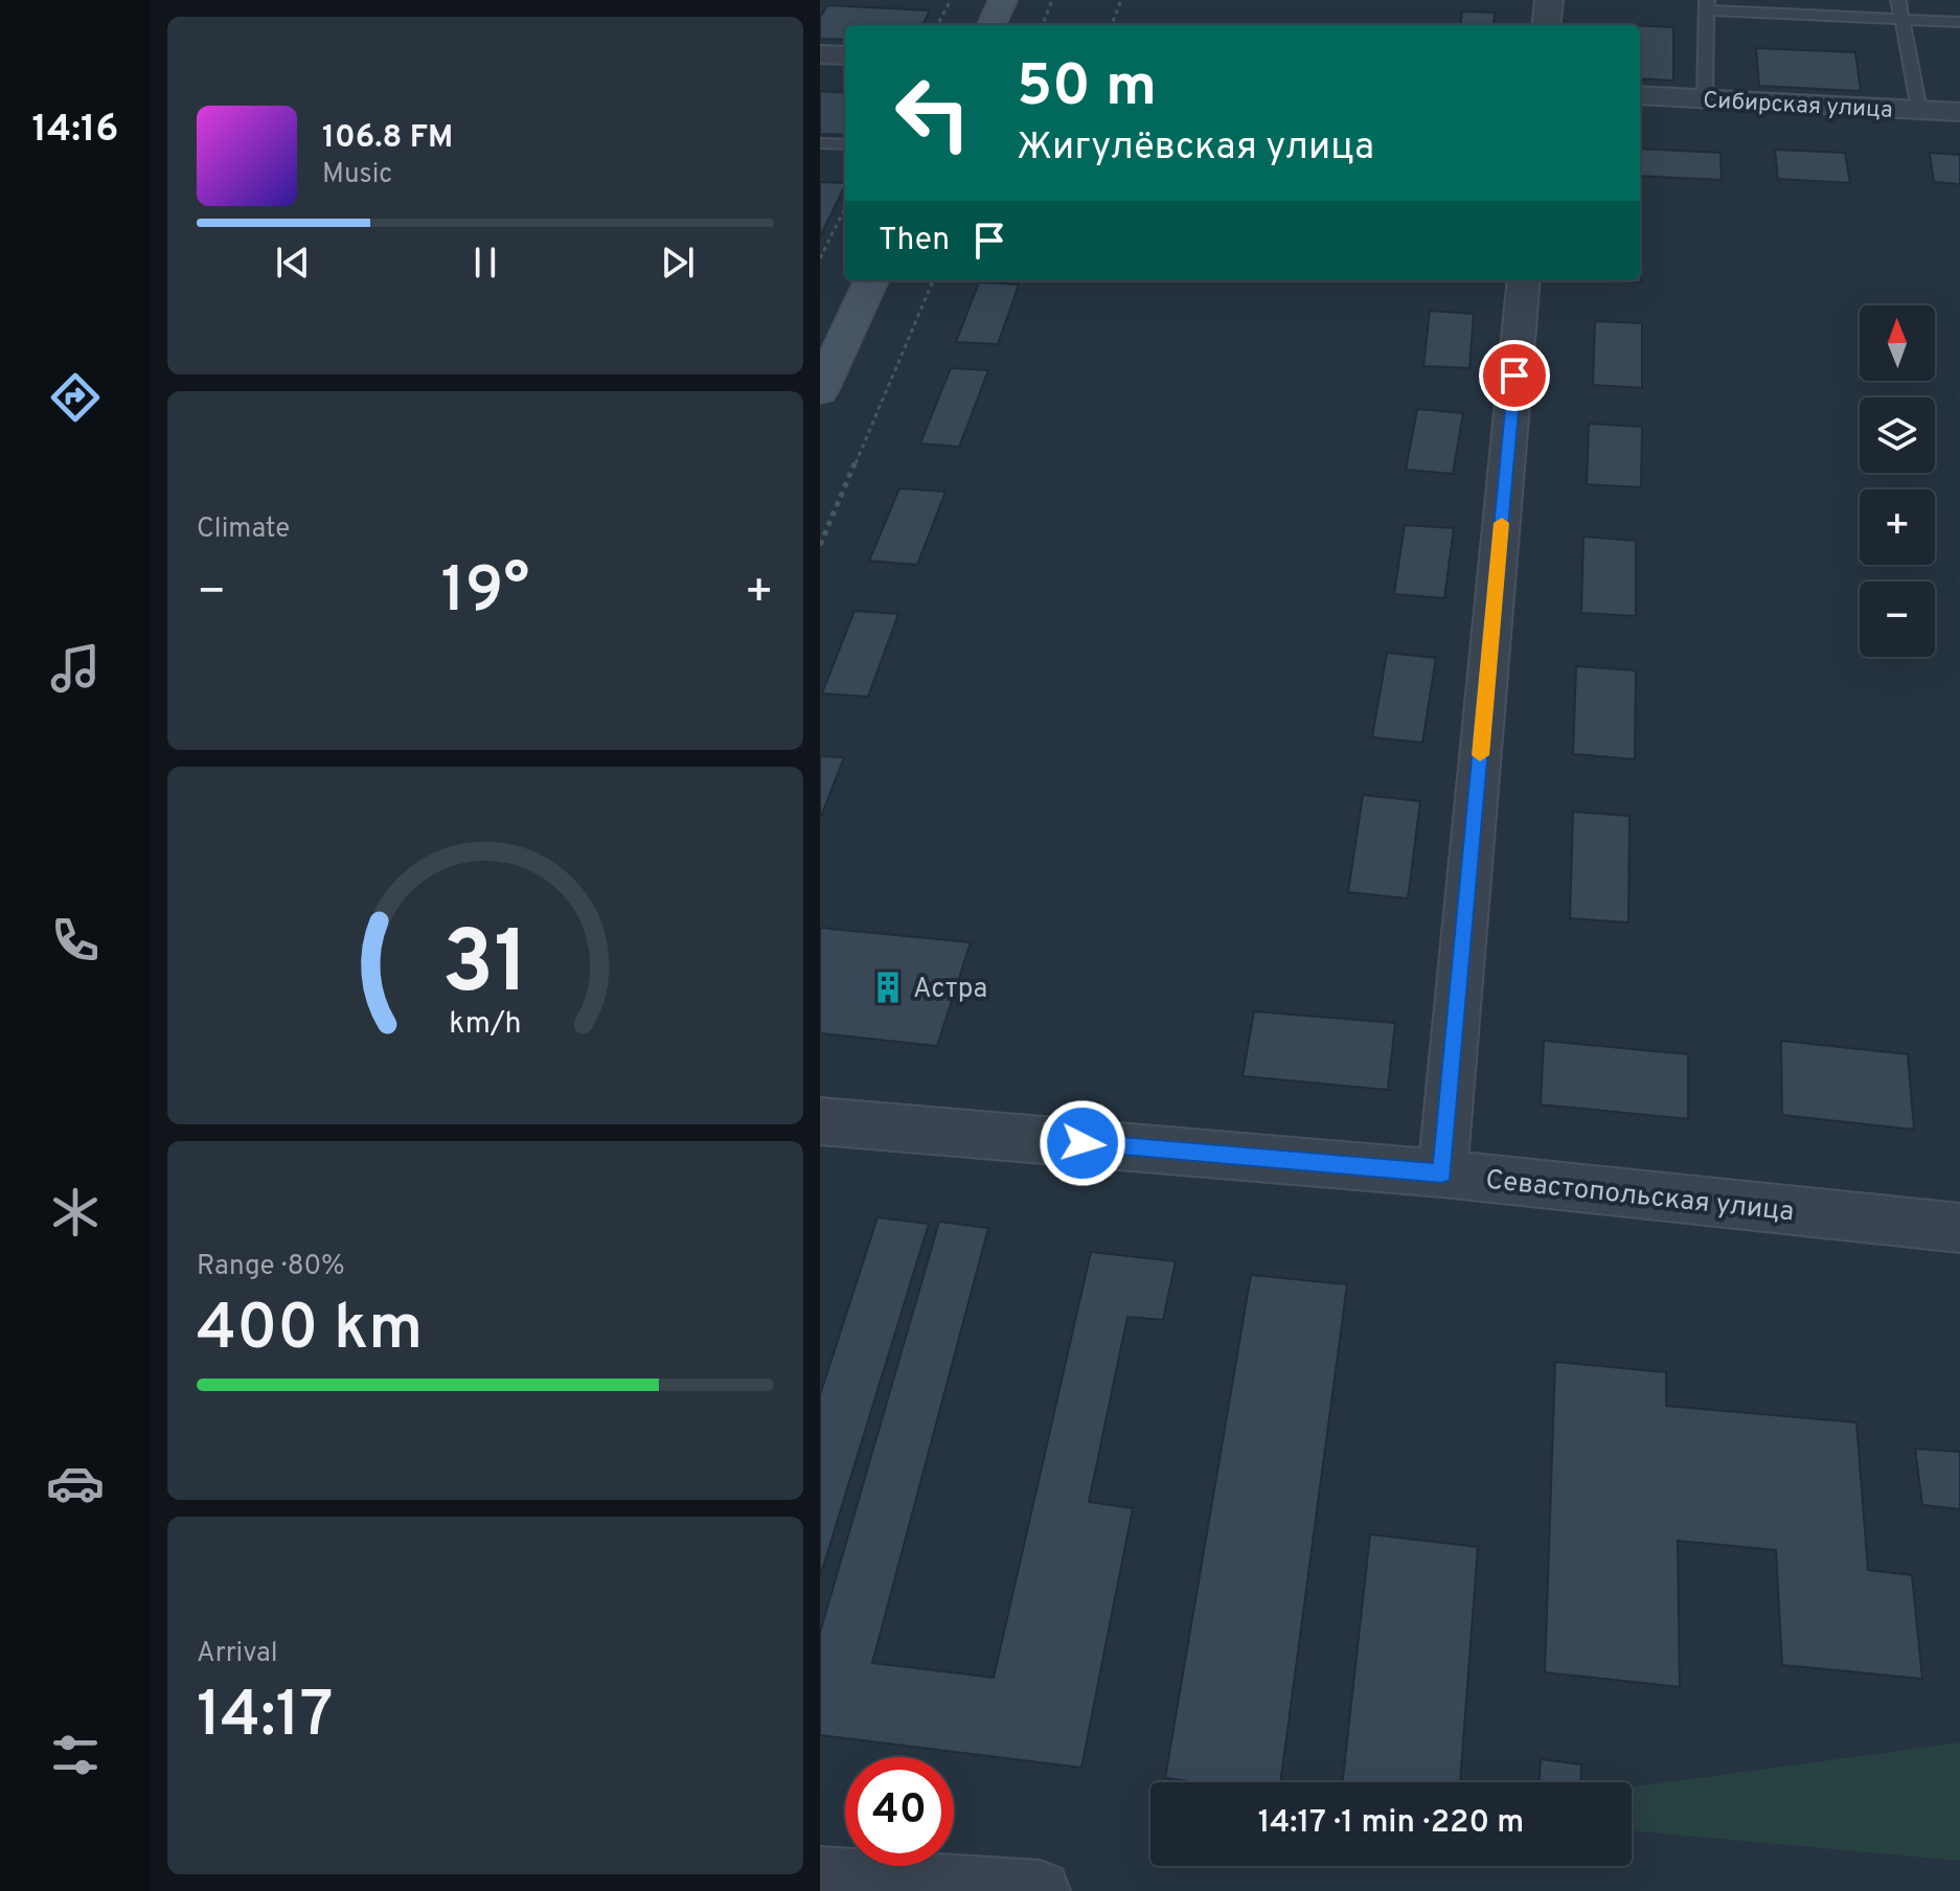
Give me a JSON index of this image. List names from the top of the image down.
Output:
{
  "streets": {
    "street": ["Сибирская улица", "Севастопольская улица"]
  },
  "places": {
    "building": ["Астра"]
  },
  "north": "top",
  "page": {
    "tabs": "14:16",
    "turn": ["50 m", "Жигулёвская улица"],
    "song": ["106.8 FM", "Music"],
    "then": "Then",
    "map_buttons": ["+", "−"],
    "tile": [
      "Climate",
      ["Range · 80%", "400 km"],
      ["Arrival", "14:17"]
    ],
    "heat": ["−", "19°", "+"],
    "limit": "40",
    "trip": "14:17 · 1 min · 220 m",
    "gauge": ["31", "km/h"]
  }
}
